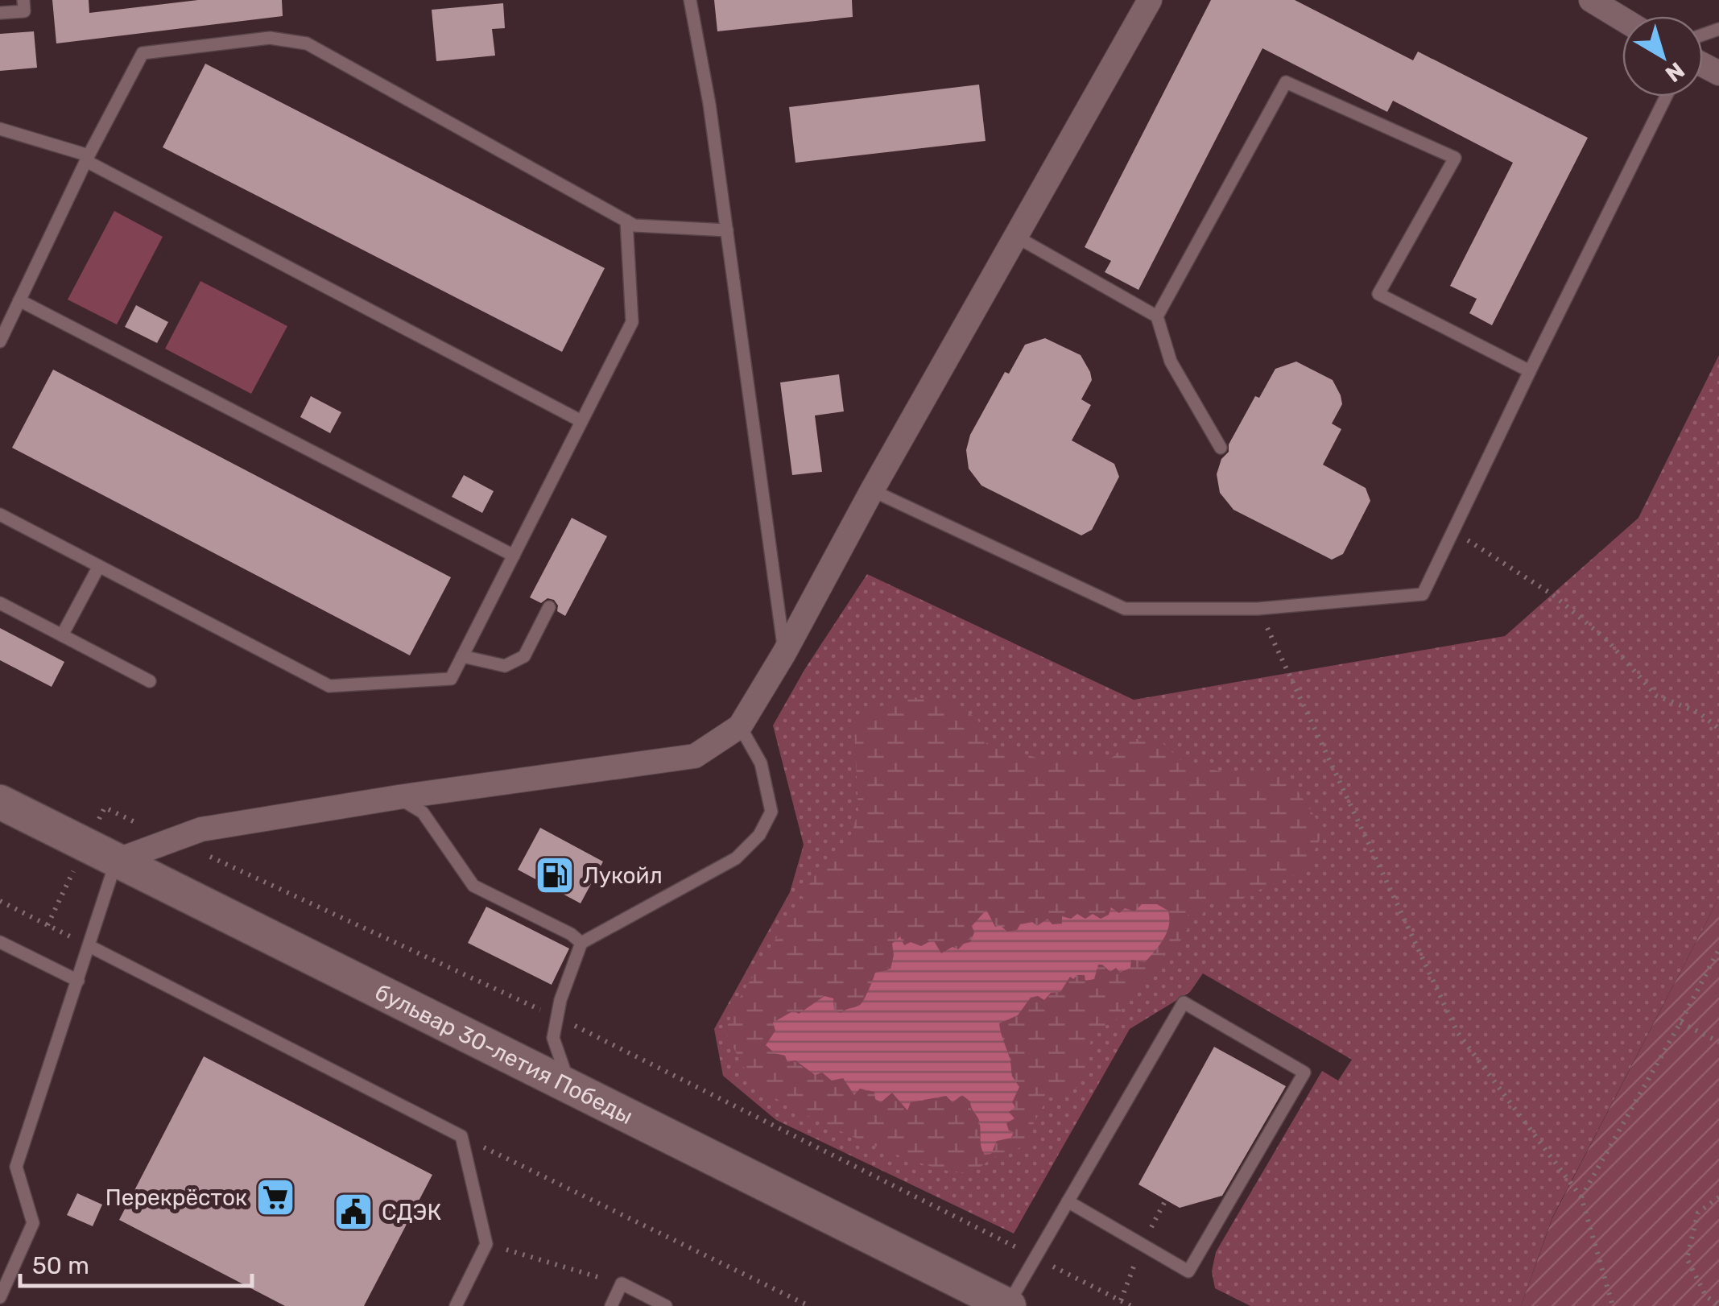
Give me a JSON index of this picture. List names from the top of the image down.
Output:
{
  "streets": {
    "main road": ["бульвар 30-летия Победы"]
  },
  "places": {
    "fuel station": ["Лукойл"],
    "supermarket": ["Перекрёсток"],
    "public building": ["СДЭК"]
  },
  "scale_bar": "50 m",
  "north": "bottom right"
}
